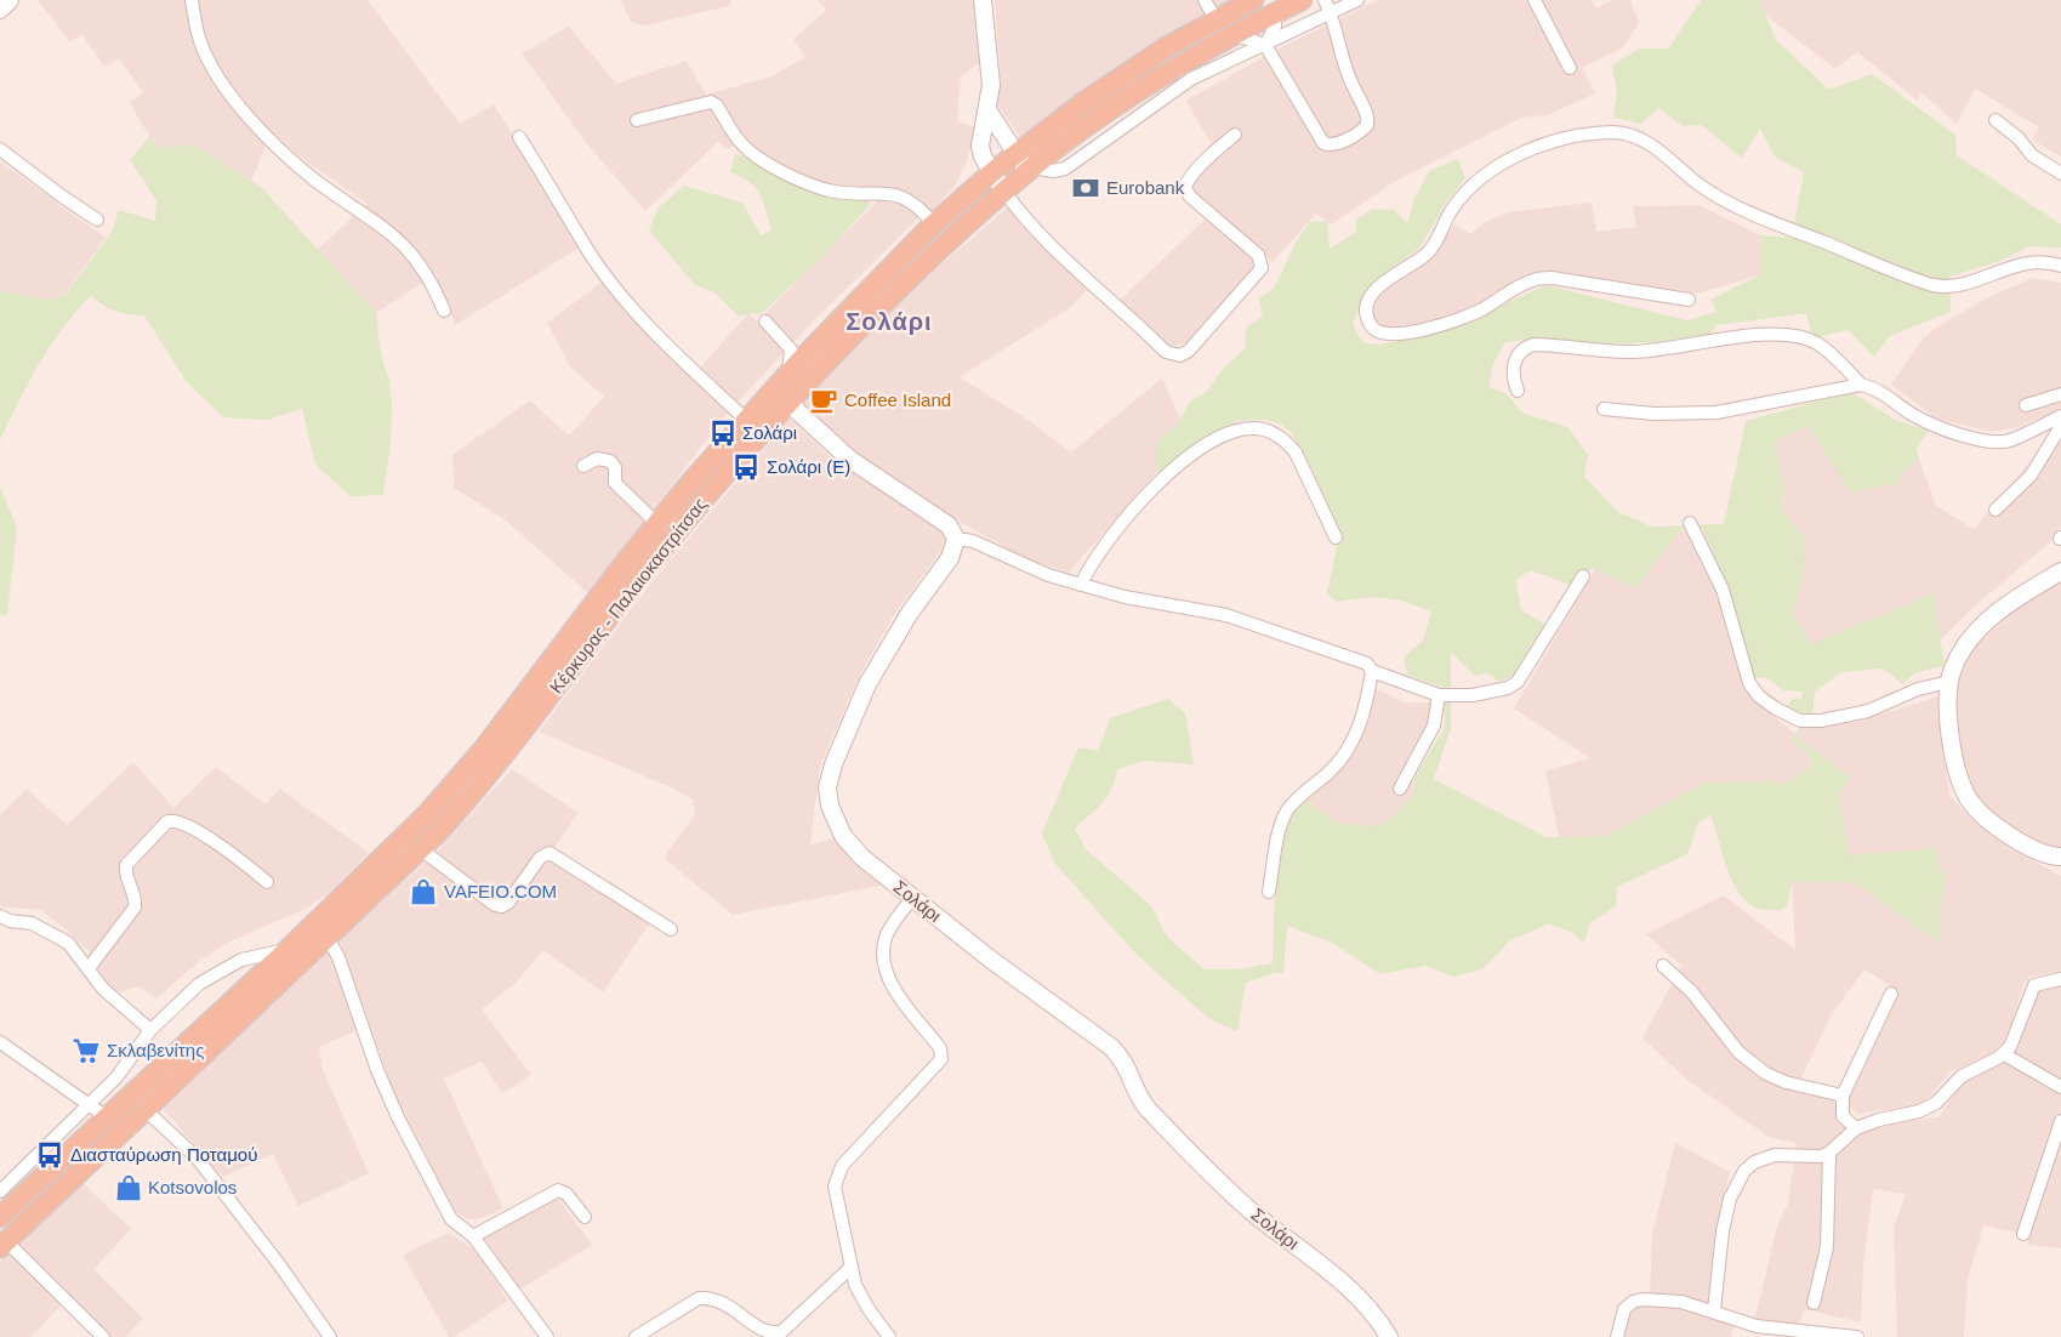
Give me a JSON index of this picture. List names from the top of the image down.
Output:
{
  "streets": {
    "main road": ["Κέρκυρας - Παλαιοκαστρίτσας"],
    "street": ["Σολάρι"]
  },
  "districts": ["Σολάρι"],
  "places": {
    "bank": ["Eurobank"],
    "cafe": ["Coffee Island"],
    "bus stop": ["Σολάρι", "Σολάρι (E)", "Διασταύρωση Ποταμού"],
    "shop": ["VAFEIO.COM", "Kotsovolos"],
    "supermarket": ["Σκλαβενίτης"]
  }
}
